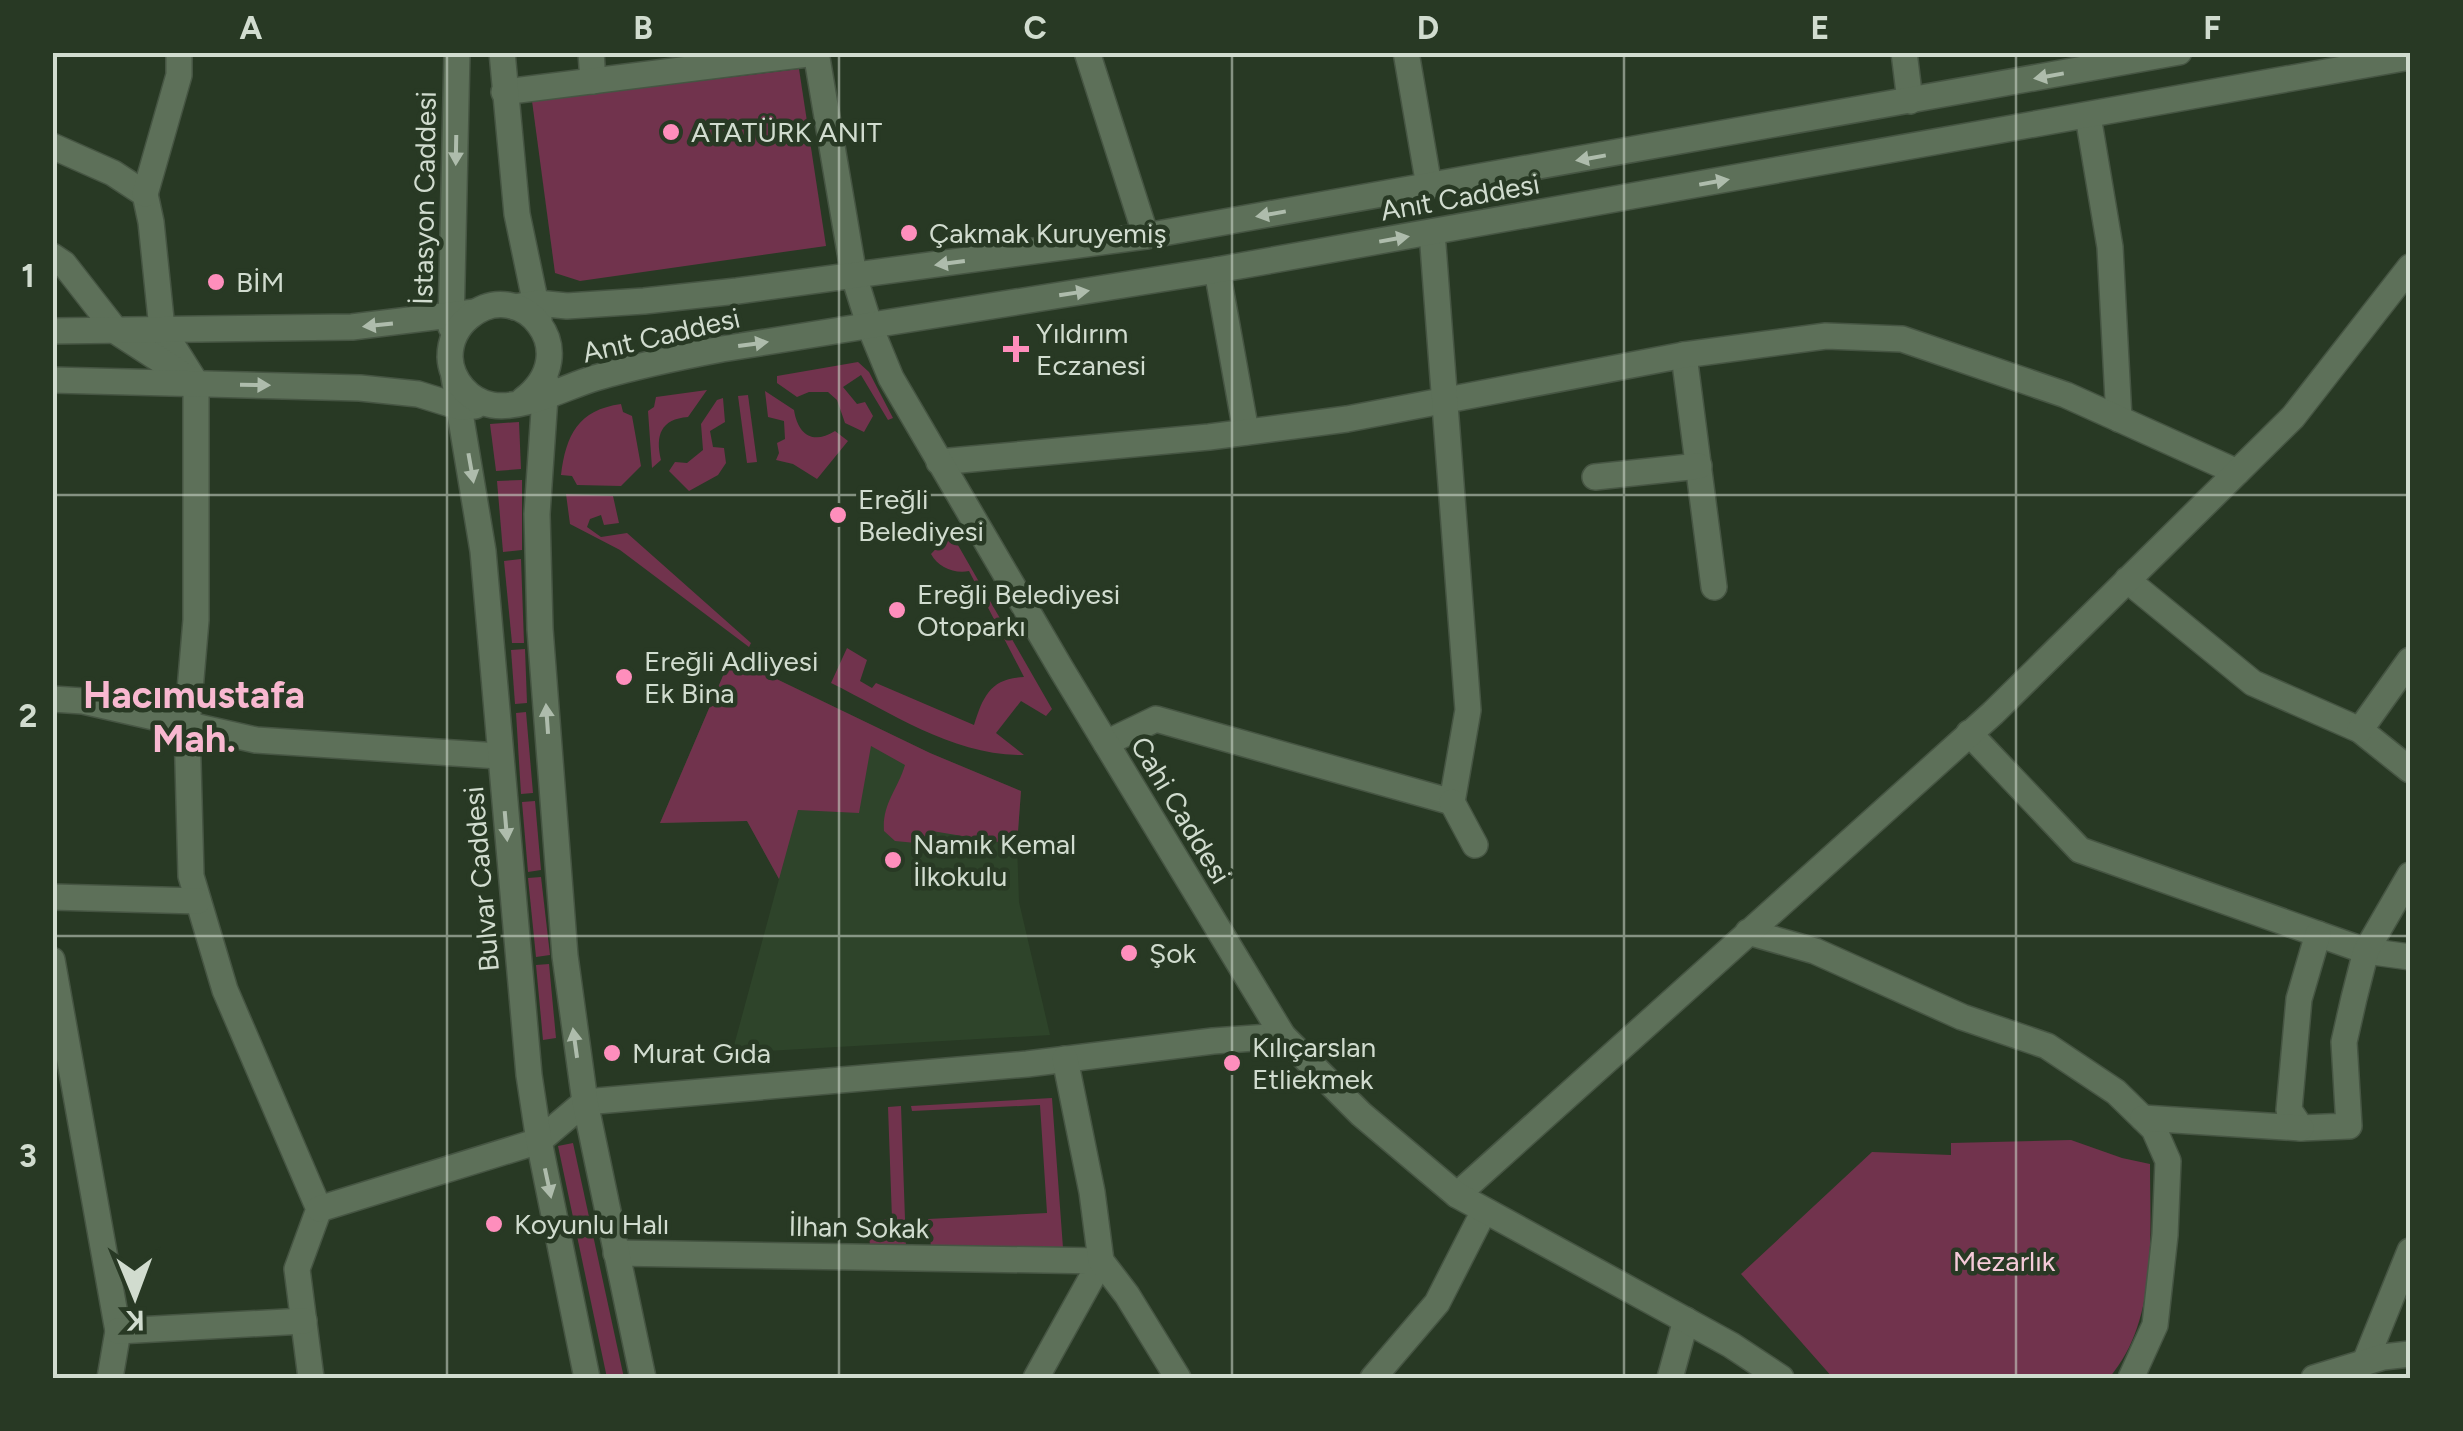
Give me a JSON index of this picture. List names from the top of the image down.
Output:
{
  "streets": {
    "street": [
      "Anıt Caddesi",
      "İstasyon Caddesi",
      "Cahi Caddesi",
      "Bulvar Caddesi",
      "İlhan Sokak"
    ]
  },
  "crossings": [
    ["Anıt Caddesi", "İstasyon Caddesi"],
    ["Anıt Caddesi", "Cahi Caddesi"],
    ["Anıt Caddesi", "Bulvar Caddesi"],
    ["İstasyon Caddesi", "Bulvar Caddesi"]
  ],
  "districts": ["Hacımustafa Mah."],
  "parks": ["Mezarlık"],
  "places": {
    "other": [
      "ATATÜRK ANIT",
      "Çakmak Kuruyemiş",
      "BİM",
      "Ereğli Belediyesi",
      "Ereğli Belediyesi Otoparkı",
      "Ereğli Adliyesi Ek Bina",
      "Namık Kemal İlkokulu",
      "Şok",
      "Murat Gıda",
      "Kılıçarslan Etliekmek",
      "Koyunlu Halı"
    ],
    "health": ["Yıldırım Eczanesi"]
  },
  "north": "bottom",
  "grid": {
    "columns": [
      "A",
      "B",
      "C",
      "D",
      "E",
      "F"
    ],
    "rows": ["1", "2", "3"]
  }
}
